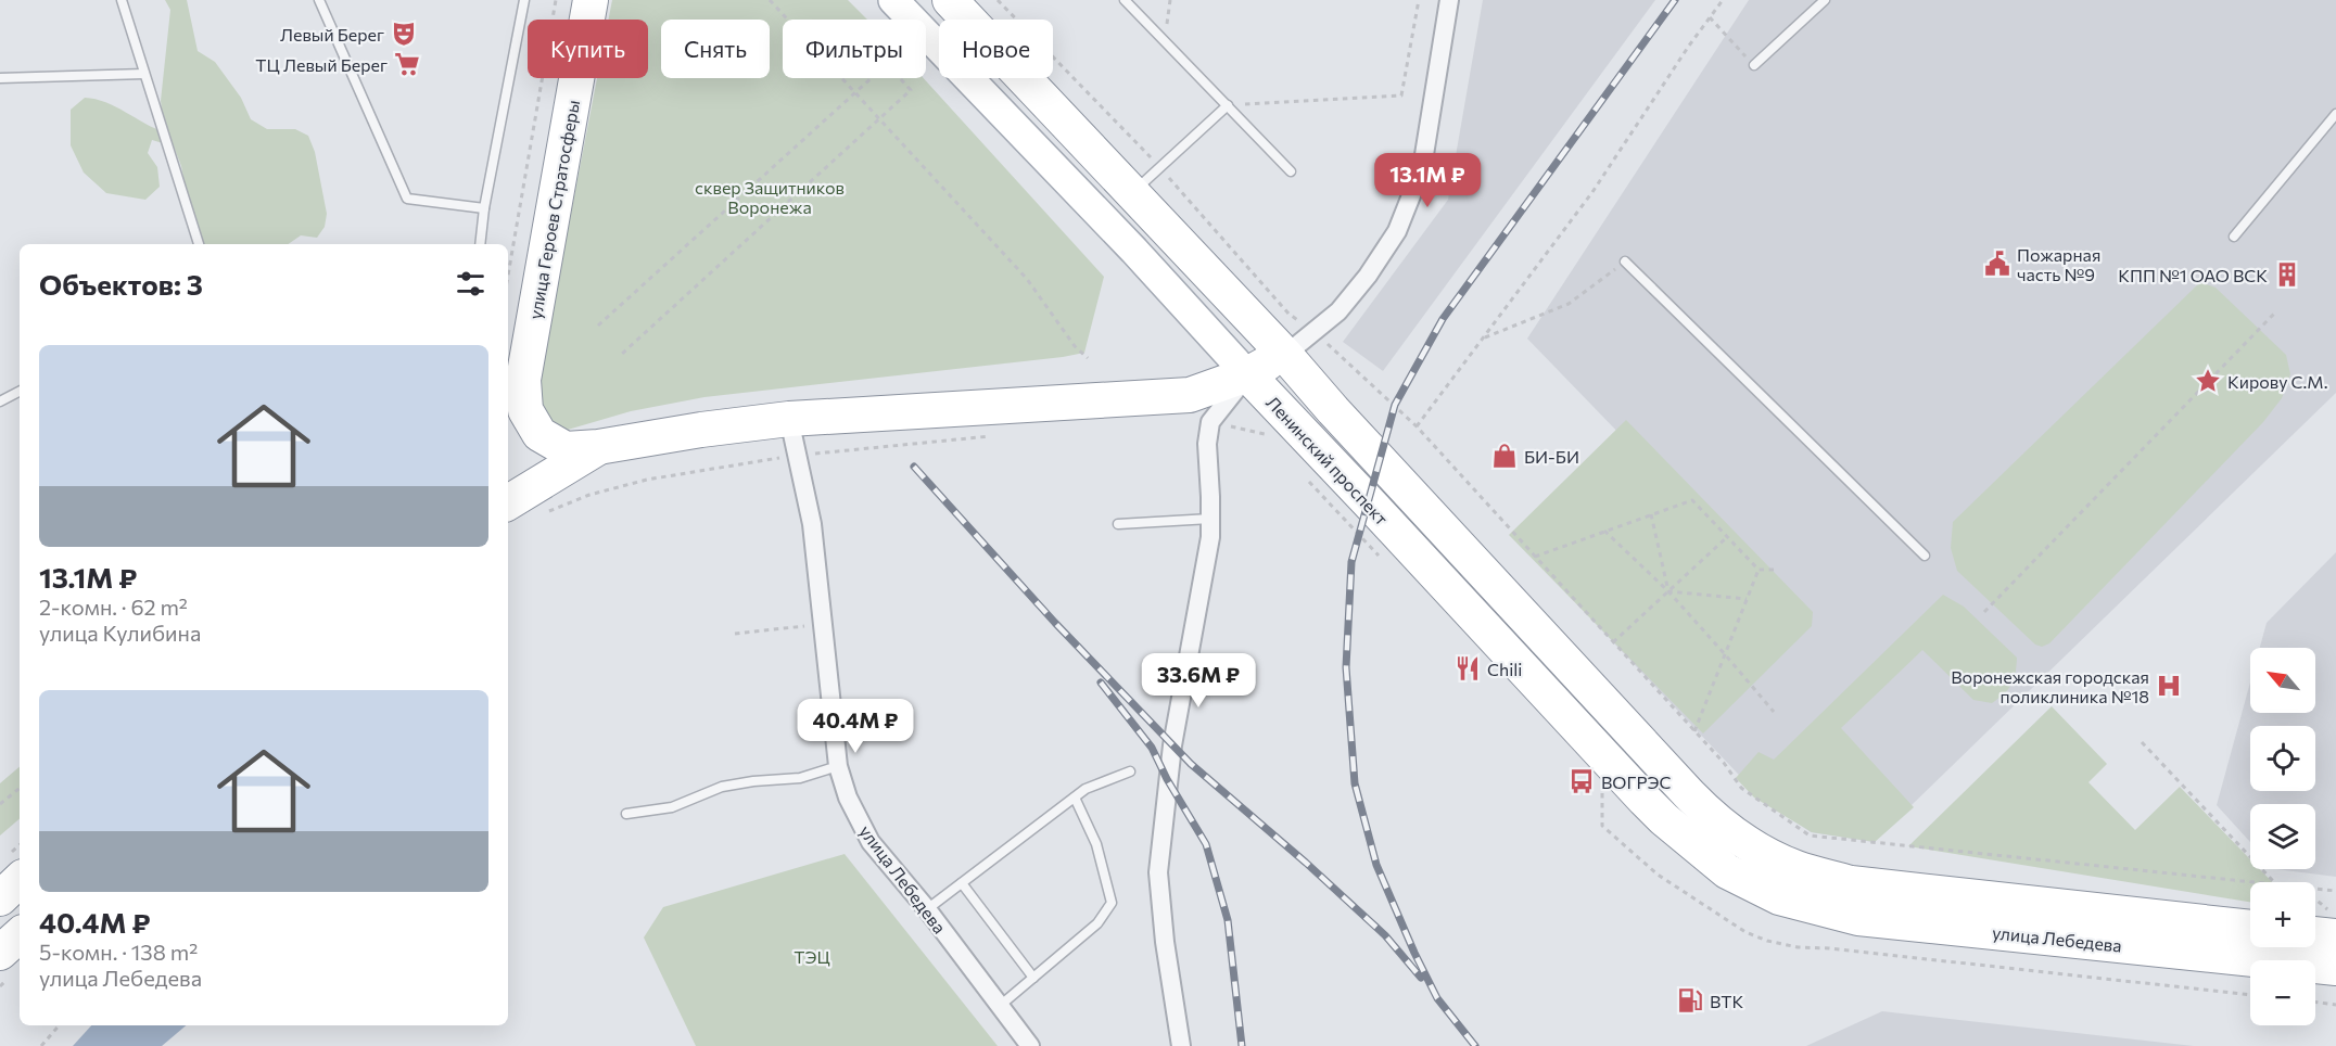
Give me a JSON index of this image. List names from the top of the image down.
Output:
{
  "streets": {
    "highway": ["улица Героев Стратосферы", "Ленинский проспект", "улица Лебедева"]
  },
  "crossings": [
    ["Ленинский проспект", "улица Лебедева"]
  ],
  "parks": ["сквер Защитников Воронежа", "ТЭЦ"],
  "places": {
    "theatre": ["Левый Берег"],
    "supermarket": ["ТЦ Левый Берег"],
    "public building": ["Пожарная часть №9"],
    "building": ["КПП №1 ОАО ВСК"],
    "place": ["Кирову С.М."],
    "shop": ["БИ-БИ"],
    "restaurant": ["Chili"],
    "hospital": ["Воронежская городская поликлиника №18"],
    "bus stop": ["ВОГРЭС"],
    "fuel station": ["ВТК"]
  },
  "north": "top left",
  "page": {
    "chip": [
      "Купить",
      "Снять",
      "Фильтры",
      "Новое"
    ],
    "price": ["13.1M ₽", "33.6M ₽", "40.4M ₽"],
    "heading": "Объектов: 3",
    "list": [
      {
        "name": "13.1M ₽",
        "note": "2-комн. · 62 m² · улица Кулибина"
      },
      {
        "name": "40.4M ₽",
        "note": "5-комн. · 138 m² · улица Лебедева"
      }
    ],
    "map_buttons": ["+", "−"]
  }
}
